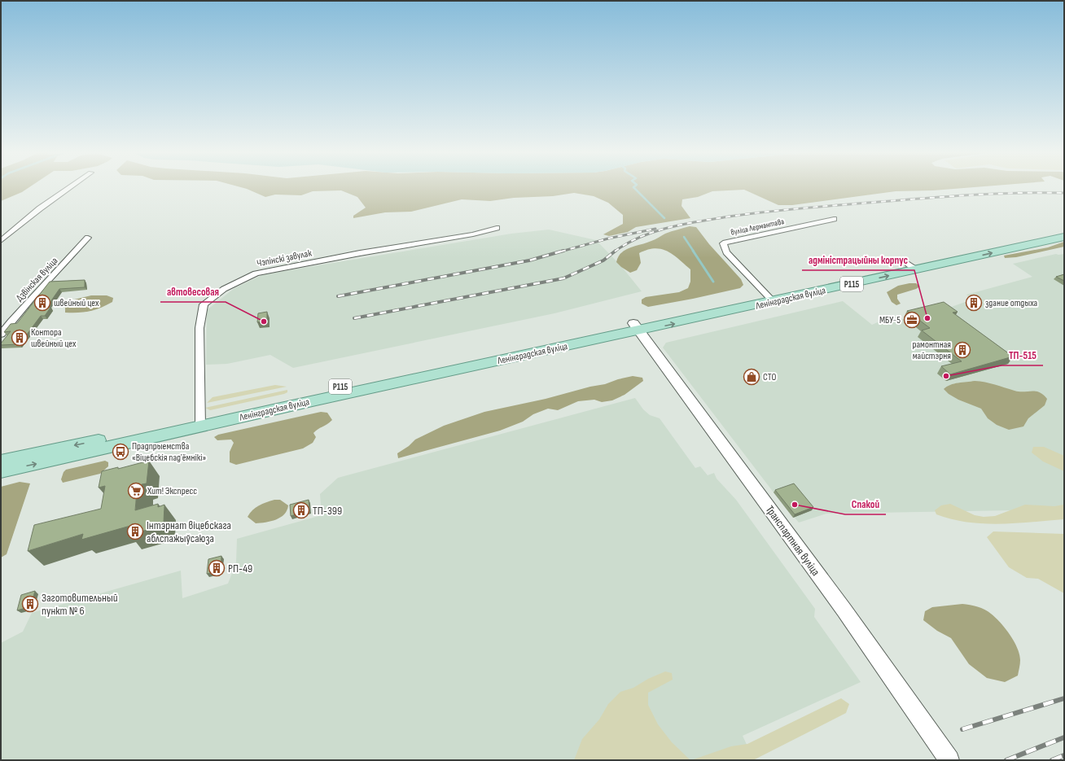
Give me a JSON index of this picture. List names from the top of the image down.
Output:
{
  "streets": {
    "main road": ["Р115", "Ленінградская вуліца", "Транспартная вуліца"],
    "street": ["вуліца Лермантава", "Чэпінскі завулак", "Дзвінская вуліца"]
  },
  "crossings": [
    ["вуліца Лермантава", "Ленінградская вуліца"],
    ["Чэпінскі завулак", "Ленінградская вуліца"],
    ["Ленінградская вуліца", "Транспартная вуліца"]
  ],
  "places": {
    "building": [
      "швейный цех",
      "здание отдыха",
      "Контора швейный цех",
      "рамонтная майстэрня",
      "ТП-399",
      "Інтэрнат віцебскага аблспажыўсаюза",
      "РП-49",
      "Заготовительный пункт № 6"
    ],
    "other": [
      "адміністрацыйны корпус",
      "автовесовая",
      "ТП-515",
      "Спакой"
    ],
    "office": ["МБУ-5"],
    "shop": ["СТО"],
    "bus stop": ["Прадпрыемства «Віцебскія падʼёмнікі»"],
    "supermarket": ["Хит! Экспресс"]
  }
}
